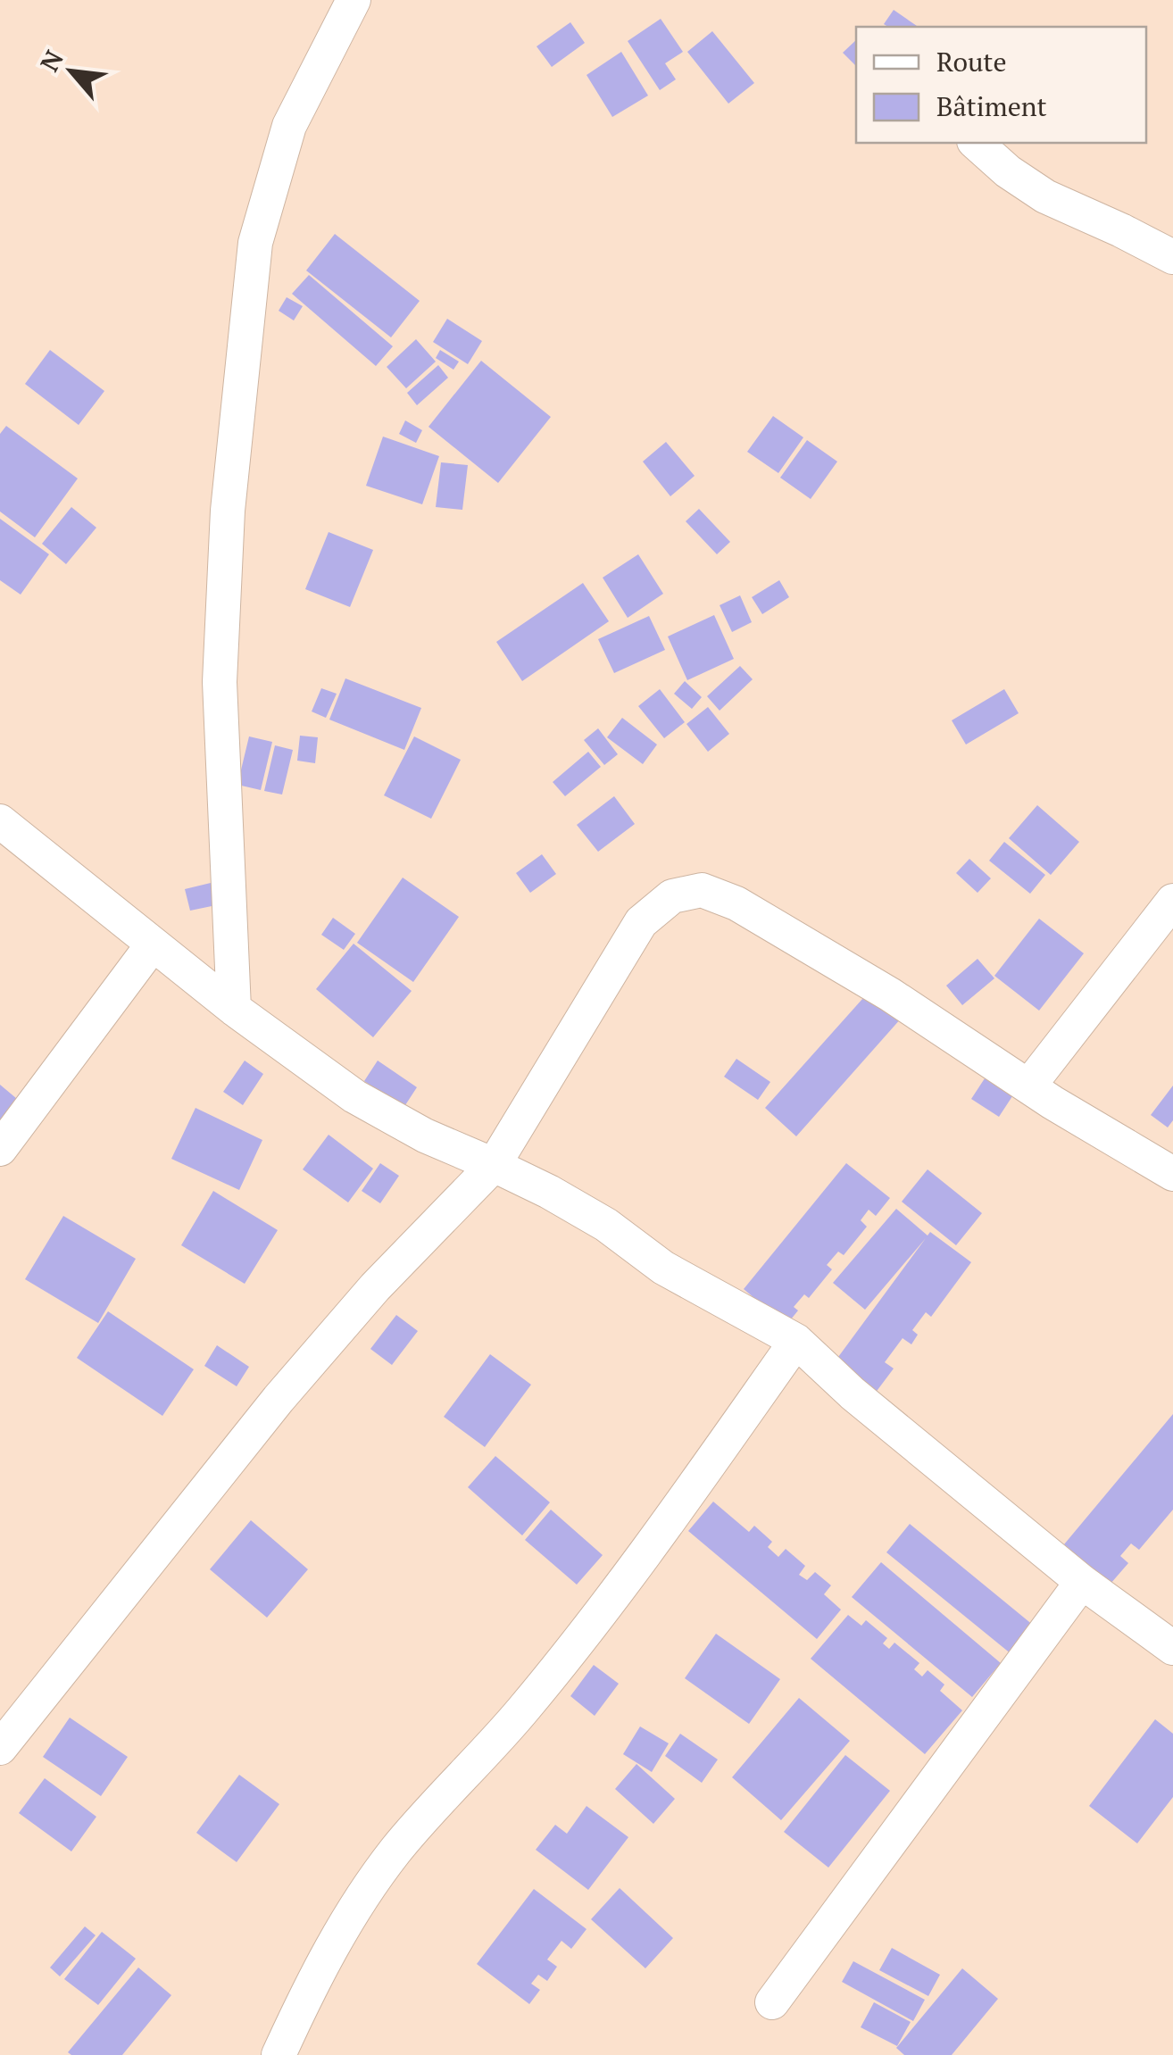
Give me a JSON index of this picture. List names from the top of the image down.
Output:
{
  "legend": ["Route", "Bâtiment"],
  "north": "top left"
}
